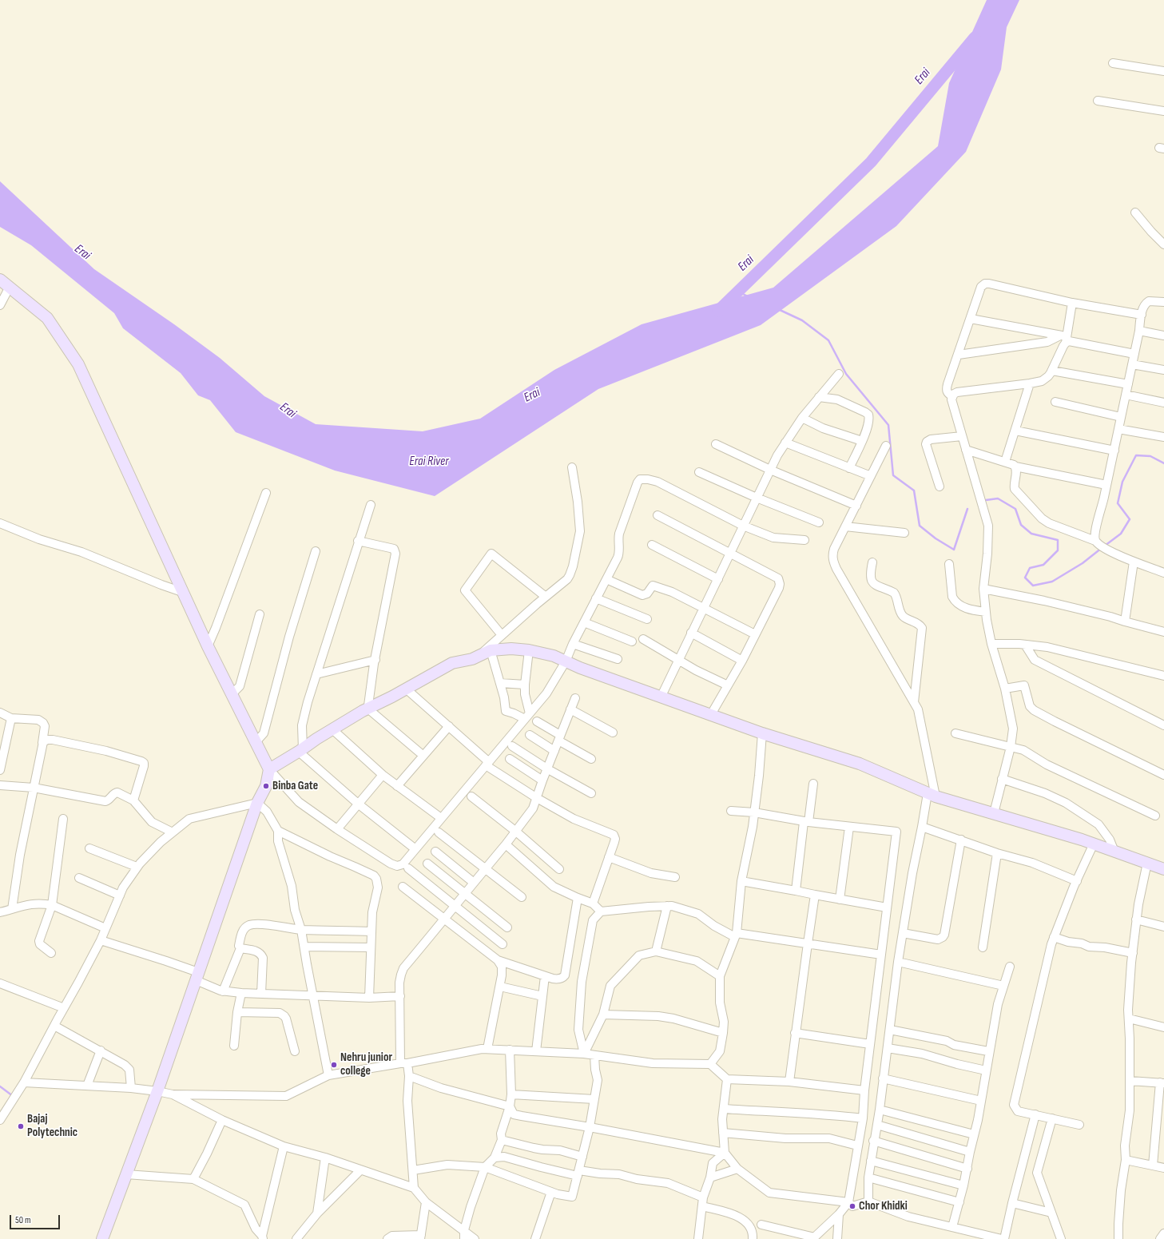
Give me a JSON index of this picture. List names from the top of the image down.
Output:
{
  "water": ["Erai", "Erai River"],
  "places": [
    "Binba Gate",
    "Nehru junior college",
    "Bajaj Polytechnic",
    "Chor Khidki"
  ],
  "scale_bar": "50 m"
}
